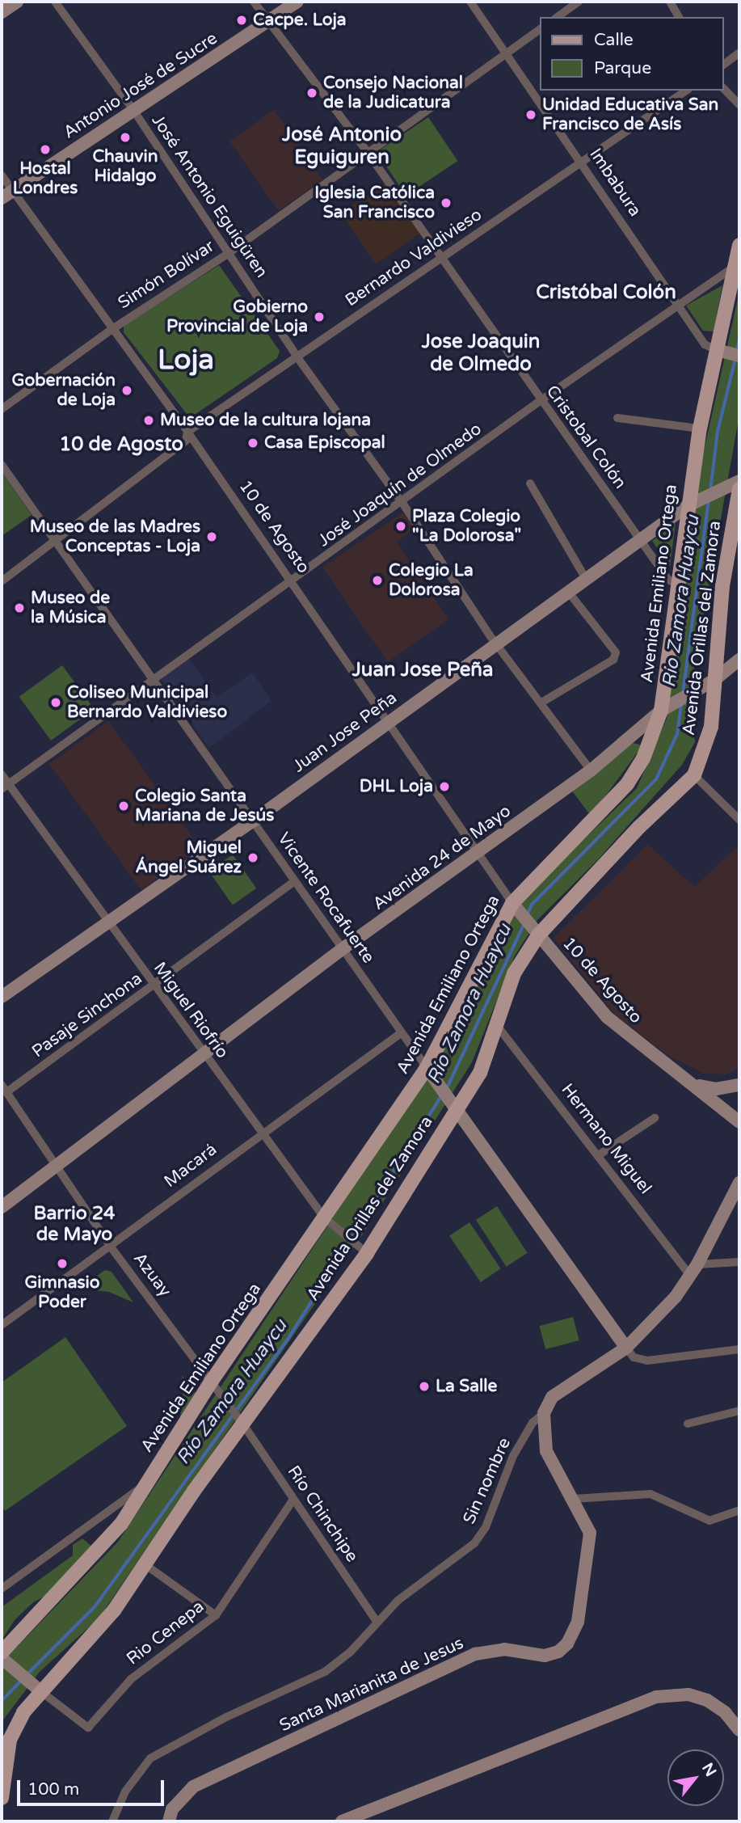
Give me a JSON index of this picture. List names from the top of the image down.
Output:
{
  "streets": {
    "main road": ["Avenida Emiliano Ortega", "Avenida Orillas del Zamora"],
    "street": [
      "Antonio José de Sucre",
      "Imbabura",
      "José Antonio Eguigüren",
      "Bernardo Valdivieso",
      "Simón Bolívar",
      "Cristobal Colón",
      "José Joaquín de Olmedo",
      "10 de Agosto",
      "Juan Jose Peña",
      "Avenida 24 de Mayo",
      "Vicente Rocafuerte",
      "Miguel Riofrío",
      "Pasaje Sinchona",
      "Hermano Miguel",
      "Macará",
      "Azuay",
      "Sin nombre",
      "Río Chinchipe",
      "Rio Cenepa",
      "Santa Marianita de Jesus"
    ]
  },
  "crossings": [
    ["Antonio José de Sucre", "José Antonio Eguigüren"],
    ["Antonio José de Sucre", "Cristobal Colón"],
    ["Antonio José de Sucre", "10 de Agosto"],
    ["Imbabura", "Bernardo Valdivieso"],
    ["Imbabura", "Simón Bolívar"],
    ["Imbabura", "José Joaquín de Olmedo"],
    ["Imbabura", "Avenida Emiliano Ortega"],
    ["José Antonio Eguigüren", "Bernardo Valdivieso"],
    ["José Antonio Eguigüren", "Simón Bolívar"],
    ["José Antonio Eguigüren", "José Joaquín de Olmedo"],
    ["José Antonio Eguigüren", "Juan Jose Peña"],
    ["José Antonio Eguigüren", "Avenida 24 de Mayo"],
    ["Bernardo Valdivieso", "Cristobal Colón"],
    ["Bernardo Valdivieso", "10 de Agosto"],
    ["Bernardo Valdivieso", "Vicente Rocafuerte"],
    ["Simón Bolívar", "Cristobal Colón"],
    ["Simón Bolívar", "10 de Agosto"],
    ["Cristobal Colón", "José Joaquín de Olmedo"],
    ["Cristobal Colón", "Avenida Emiliano Ortega"],
    ["Cristobal Colón", "Juan Jose Peña"],
    ["José Joaquín de Olmedo", "10 de Agosto"],
    ["José Joaquín de Olmedo", "Avenida Emiliano Ortega"],
    ["José Joaquín de Olmedo", "Vicente Rocafuerte"],
    ["José Joaquín de Olmedo", "Miguel Riofrío"],
    ["10 de Agosto", "Avenida Emiliano Ortega"],
    ["10 de Agosto", "Avenida Orillas del Zamora"],
    ["10 de Agosto", "Juan Jose Peña"],
    ["10 de Agosto", "Avenida 24 de Mayo"],
    ["Avenida Emiliano Ortega", "Juan Jose Peña"],
    ["Avenida Emiliano Ortega", "Avenida 24 de Mayo"],
    ["Avenida Emiliano Ortega", "Vicente Rocafuerte"],
    ["Avenida Emiliano Ortega", "Miguel Riofrío"],
    ["Avenida Emiliano Ortega", "Azuay"],
    ["Avenida Orillas del Zamora", "Juan Jose Peña"],
    ["Avenida Orillas del Zamora", "Avenida 24 de Mayo"],
    ["Avenida Orillas del Zamora", "Vicente Rocafuerte"],
    ["Avenida Orillas del Zamora", "Miguel Riofrío"],
    ["Avenida Orillas del Zamora", "Hermano Miguel"],
    ["Avenida Orillas del Zamora", "Azuay"],
    ["Avenida Orillas del Zamora", "Río Chinchipe"],
    ["Avenida Orillas del Zamora", "Rio Cenepa"],
    ["Juan Jose Peña", "Vicente Rocafuerte"],
    ["Juan Jose Peña", "Miguel Riofrío"],
    ["Avenida 24 de Mayo", "Vicente Rocafuerte"],
    ["Avenida 24 de Mayo", "Miguel Riofrío"],
    ["Avenida 24 de Mayo", "Azuay"],
    ["Vicente Rocafuerte", "Pasaje Sinchona"],
    ["Vicente Rocafuerte", "Macará"],
    ["Miguel Riofrío", "Pasaje Sinchona"],
    ["Miguel Riofrío", "Macará"],
    ["Pasaje Sinchona", "Azuay"],
    ["Macará", "Azuay"],
    ["Azuay", "Río Chinchipe"],
    ["Sin nombre", "Río Chinchipe"],
    ["Sin nombre", "Santa Marianita de Jesus"],
    ["Río Chinchipe", "Rio Cenepa"]
  ],
  "districts": [
    "José Antonio Eguiguren",
    "Cristóbal Colón",
    "Jose Joaquin de Olmedo",
    "Loja",
    "10 de Agosto",
    "Juan Jose Peña",
    "Barrio 24 de Mayo"
  ],
  "water": ["Río Zamora Huaycu"],
  "places": [
    "Cacpe. Loja",
    "Consejo Nacional de la Judicatura",
    "Unidad Educativa San Francisco de Asís",
    "Chauvin Hidalgo",
    "Hostal Londres",
    "Iglesia Católica San Francisco",
    "Gobierno Provincial de Loja",
    "Gobernación de Loja",
    "Museo de la cultura lojana",
    "Casa Episcopal",
    "Plaza Colegio \"La Dolorosa\"",
    "Museo de las Madres Conceptas - Loja",
    "Colegio La Dolorosa",
    "Museo de la Música",
    "Coliseo Municipal Bernardo Valdivieso",
    "DHL Loja",
    "Colegio Santa Mariana de Jesús",
    "Miguel Ángel Suárez",
    "Gimnasio Poder",
    "La Salle"
  ],
  "legend": ["Calle", "Parque"],
  "scale_bar": "100 m",
  "north": "top right"
}
